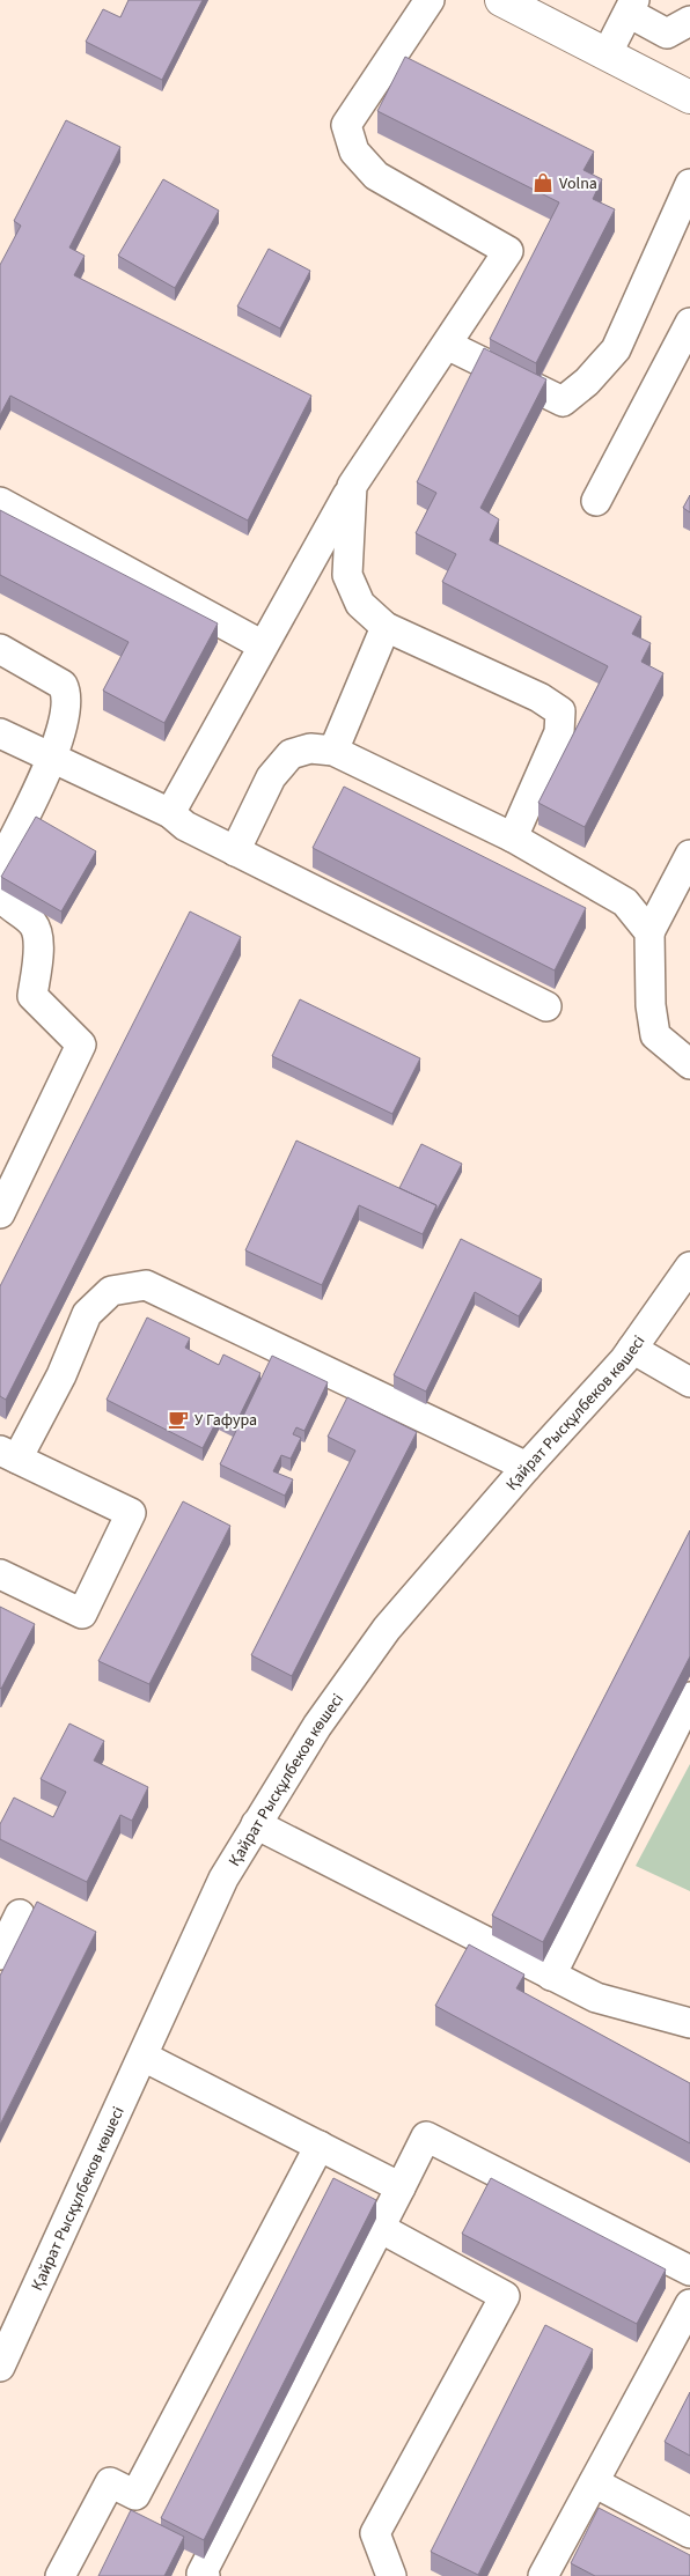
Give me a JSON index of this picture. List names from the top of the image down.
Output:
{
  "streets": {
    "street": ["Қайрат Рысқұлбеков көшесі"]
  },
  "places": {
    "shop": ["Volna"],
    "cafe": ["У Гафура"]
  }
}
